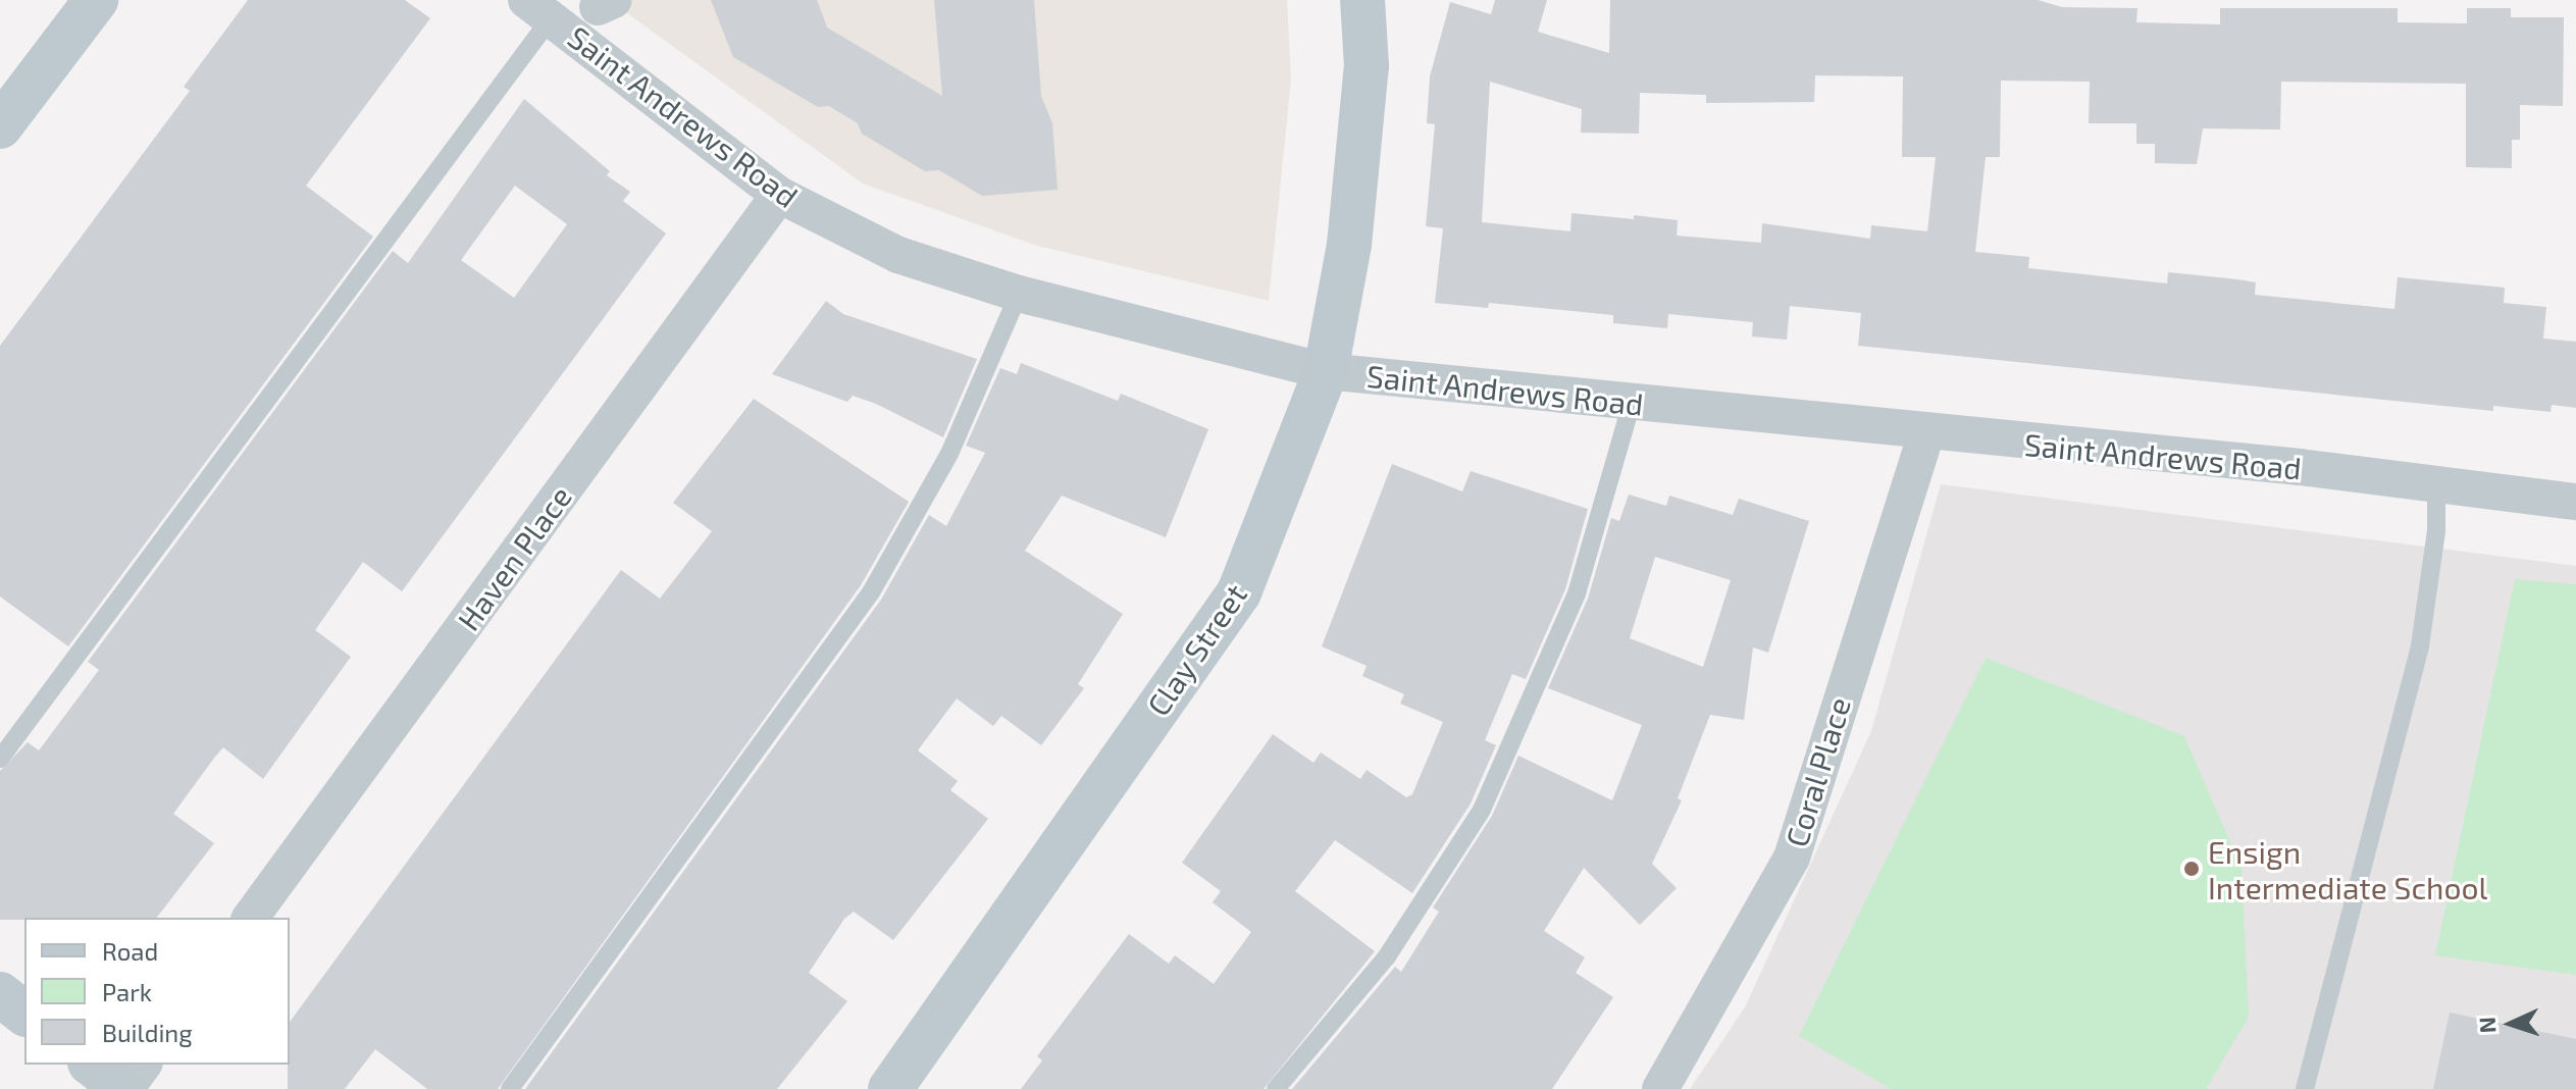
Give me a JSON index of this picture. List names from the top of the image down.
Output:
{
  "streets": {
    "street": [
      "Saint Andrews Road",
      "Haven Place",
      "Clay Street",
      "Coral Place"
    ]
  },
  "crossings": [
    ["Saint Andrews Road", "Haven Place"],
    ["Saint Andrews Road", "Clay Street"],
    ["Saint Andrews Road", "Coral Place"]
  ],
  "places": ["Ensign Intermediate School"],
  "legend": ["Road", "Park", "Building"],
  "north": "left"
}
